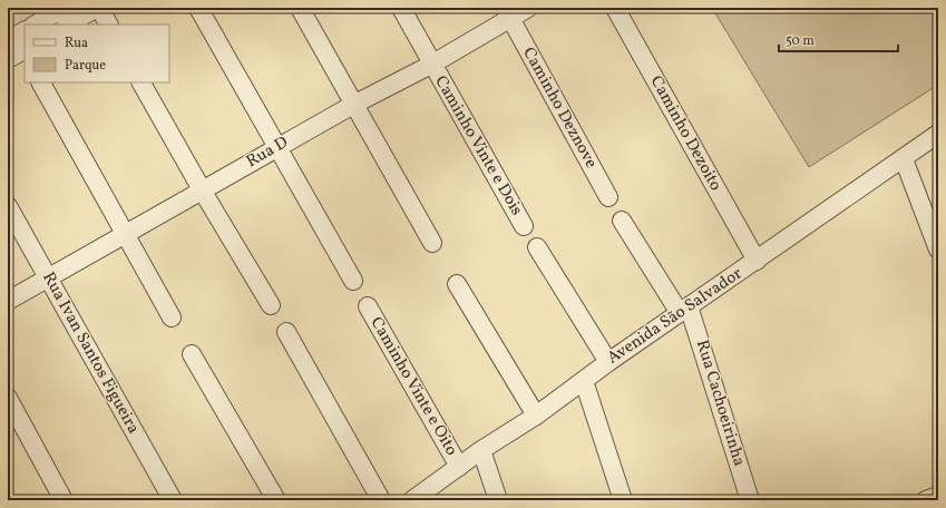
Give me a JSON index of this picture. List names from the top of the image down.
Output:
{
  "streets": {
    "street": [
      "Caminho Deznove",
      "Caminho Dezoito",
      "Caminho Vinte e Dois",
      "Rua D",
      "Avenida São Salvador",
      "Rua Ivan Santos Figueira",
      "Caminho Vinte e Oito",
      "Rua Cachoeirinha"
    ]
  },
  "crossings": [
    ["Caminho Deznove", "Rua D"],
    ["Caminho Dezoito", "Avenida São Salvador"],
    ["Caminho Vinte e Dois", "Rua D"],
    ["Rua D", "Rua Ivan Santos Figueira"],
    ["Avenida São Salvador", "Caminho Vinte e Oito"],
    ["Avenida São Salvador", "Rua Cachoeirinha"]
  ],
  "legend": ["Rua", "Parque"],
  "scale_bar": "50 m"
}
